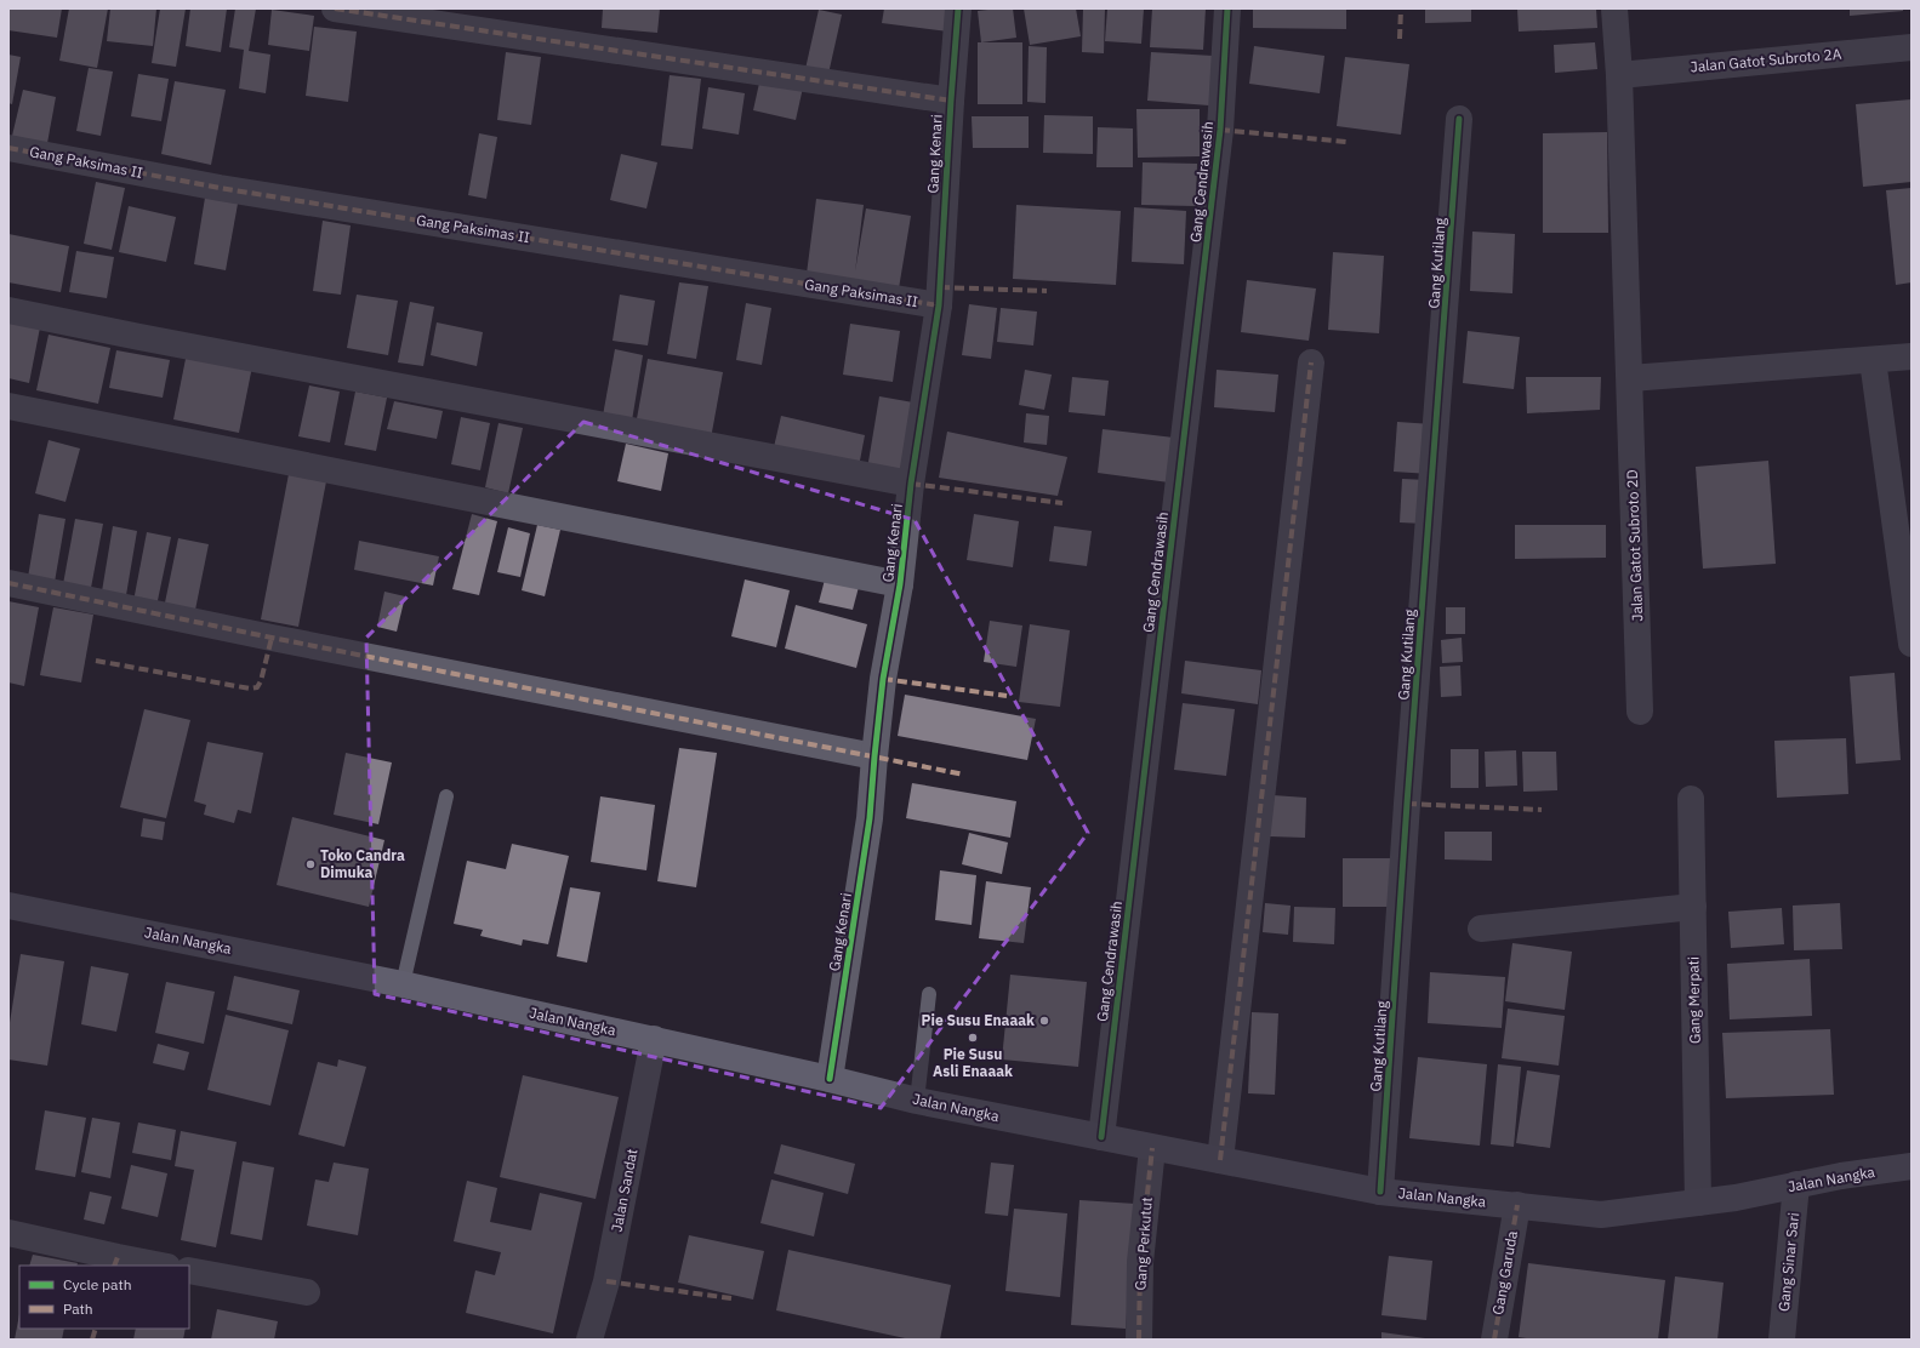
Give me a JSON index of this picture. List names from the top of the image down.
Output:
{
  "streets": {
    "main road": ["Jalan Nangka"],
    "street": [
      "Jalan Gatot Subroto 2A",
      "Gang Kenari",
      "Gang Paksimas II",
      "Gang Cendrawasih",
      "Gang Kutilang",
      "Jalan Gatot Subroto 2D",
      "Gang Merpati",
      "Jalan Sandat",
      "Gang Perkutut",
      "Gang Sinar Sari",
      "Gang Garuda"
    ]
  },
  "crossings": [
    ["Jalan Gatot Subroto 2A", "Jalan Gatot Subroto 2D"],
    ["Gang Kenari", "Gang Paksimas II"],
    ["Gang Kenari", "Jalan Nangka"],
    ["Gang Cendrawasih", "Jalan Nangka"],
    ["Gang Kutilang", "Jalan Nangka"],
    ["Jalan Nangka", "Gang Merpati"],
    ["Jalan Nangka", "Jalan Sandat"],
    ["Jalan Nangka", "Gang Perkutut"],
    ["Jalan Nangka", "Gang Sinar Sari"],
    ["Jalan Nangka", "Gang Garuda"]
  ],
  "places": ["Toko Candra Dimuka", "Pie Susu Enaaak", "Pie Susu Asli Enaaak"],
  "legend": ["Cycle path", "Path"]
}
